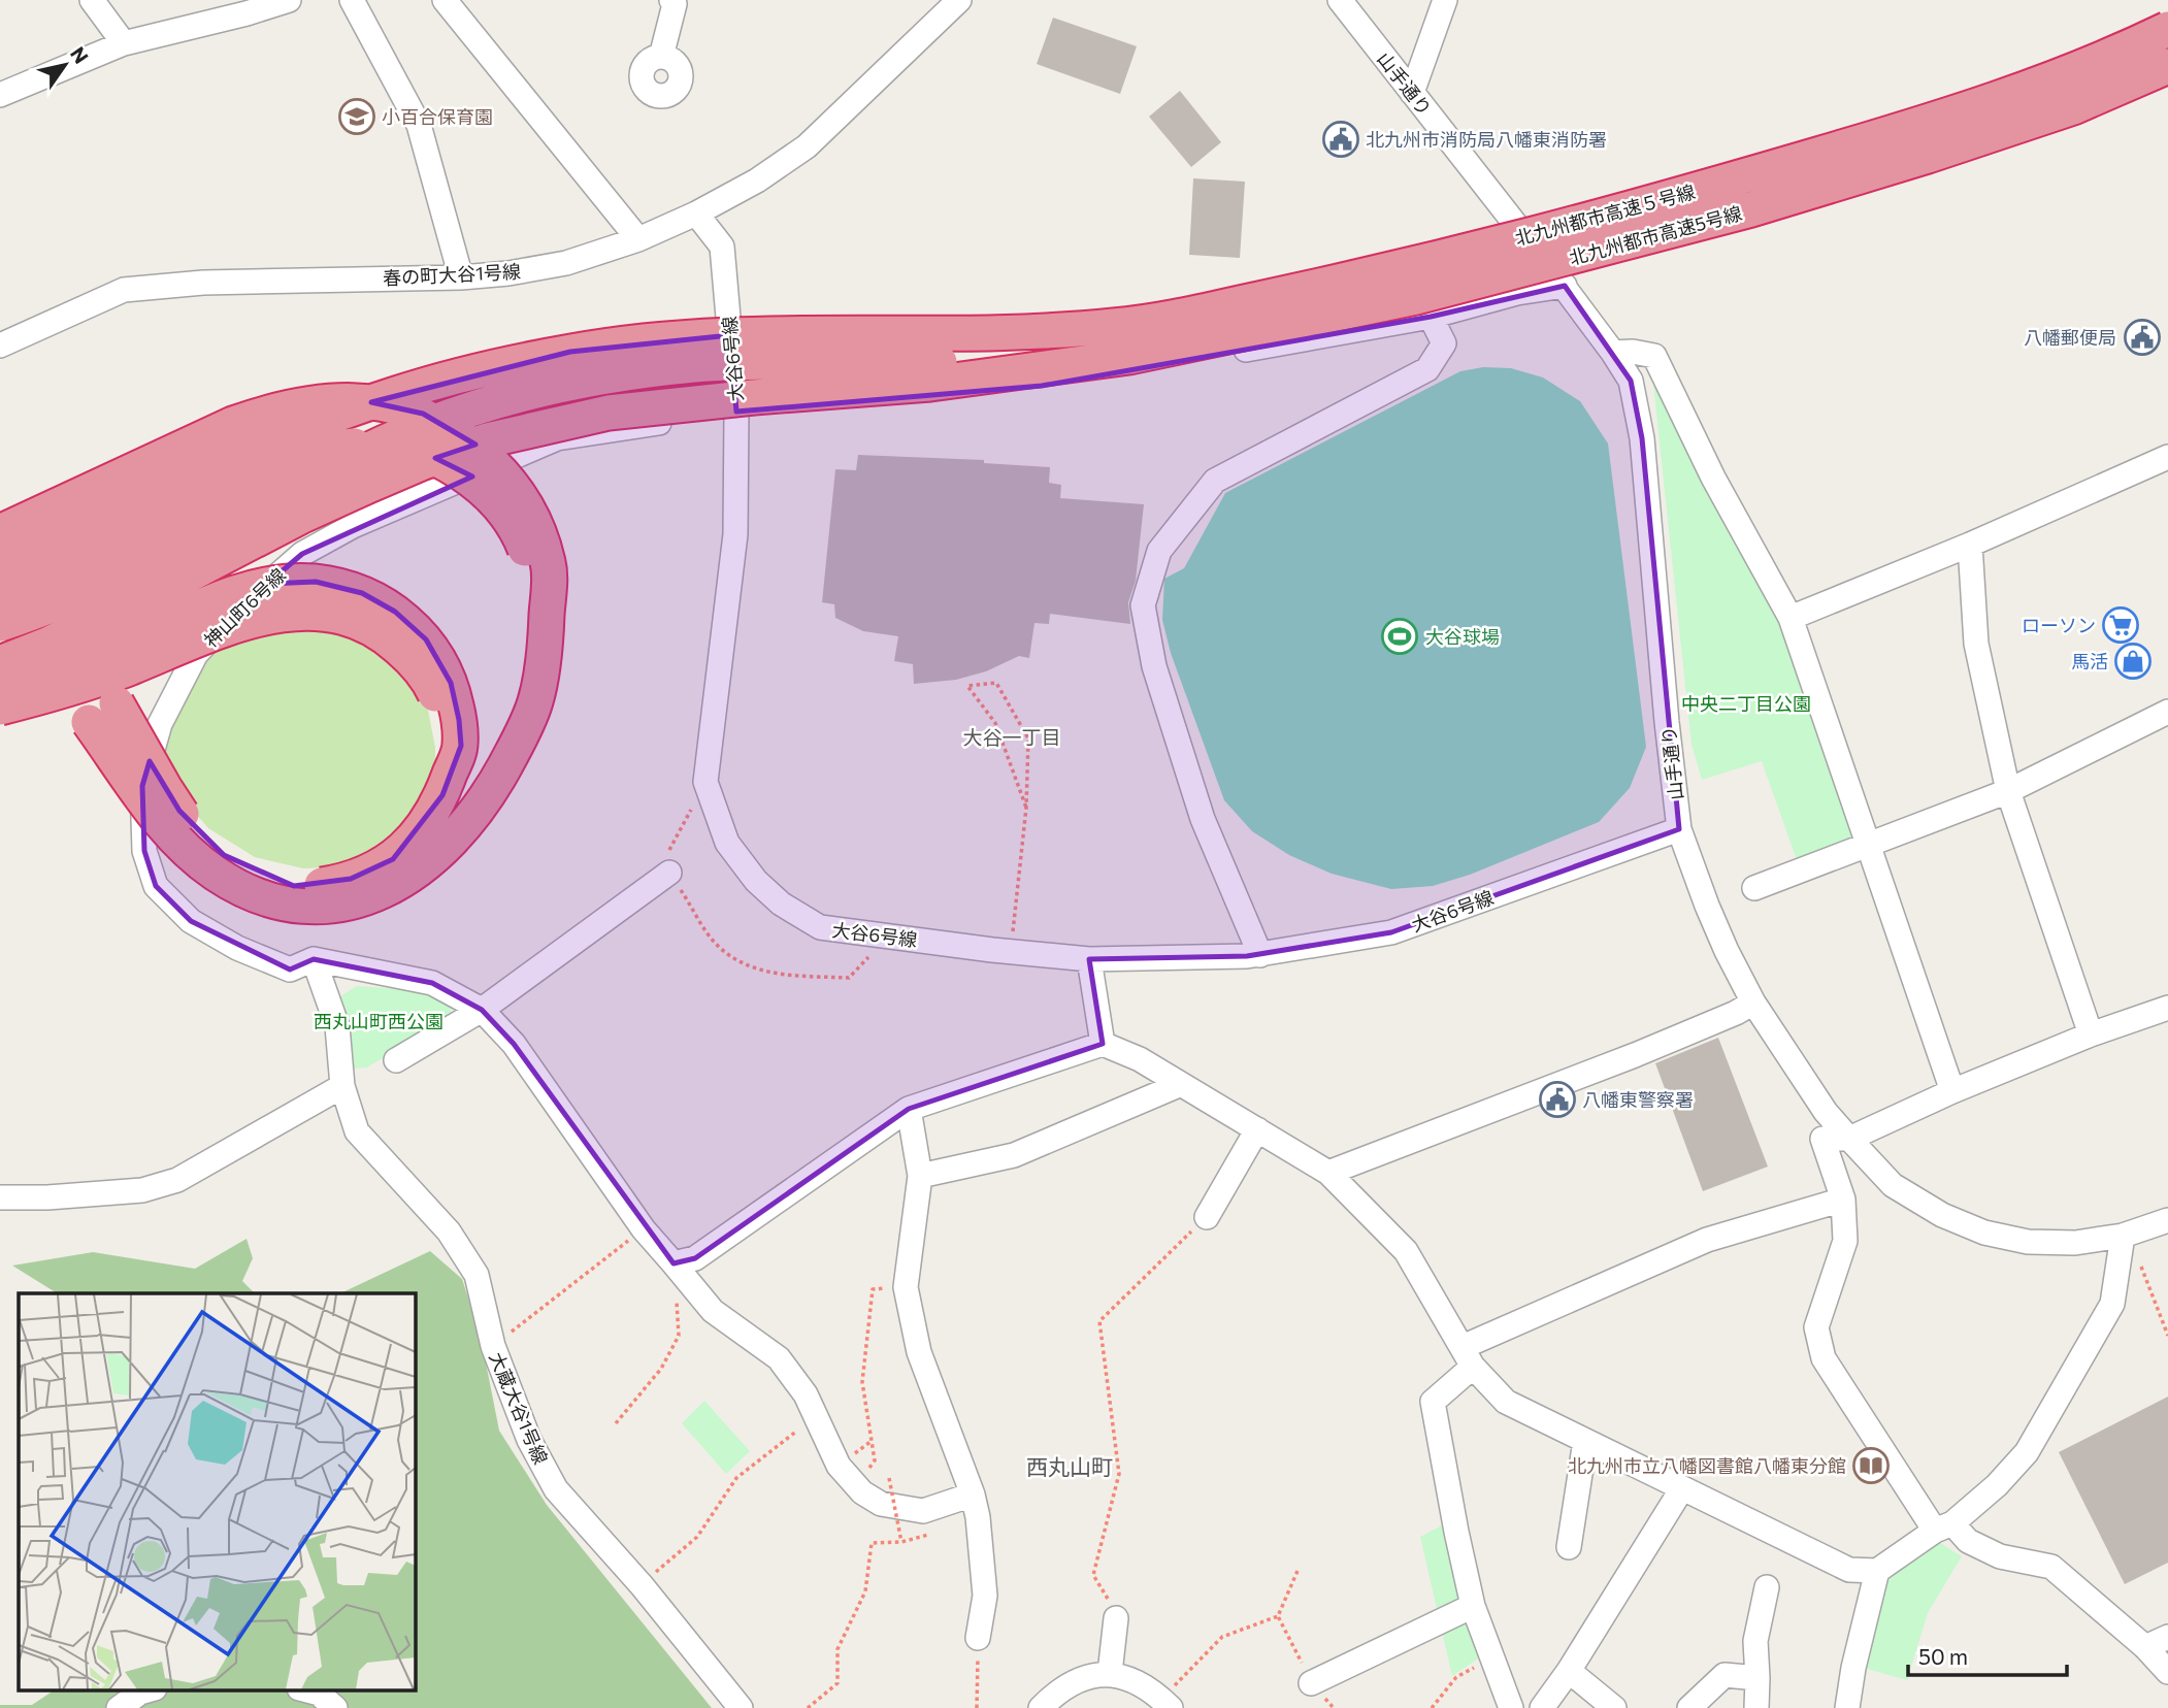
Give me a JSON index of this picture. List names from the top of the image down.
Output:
{
  "streets": {
    "highway": ["北九州都市高速５号線", "北九州都市高速5号線"],
    "street": [
      "山手通り",
      "春の町大谷1号線",
      "大谷6号線",
      "神山町6号線",
      "大蔵大谷1号線"
    ]
  },
  "crossings": [
    ["山手通り", "大谷6号線"],
    ["山手通り", "神山町6号線"],
    ["春の町大谷1号線", "大谷6号線"],
    ["大谷6号線", "神山町6号線"]
  ],
  "districts": ["大谷一丁目", "西丸山町"],
  "parks": ["中央二丁目公園", "西丸山町西公園"],
  "places": {
    "school or university": ["小百合保育園"],
    "public building": ["北九州市消防局八幡東消防署", "八幡郵便局", "八幡東警察署"],
    "supermarket": ["ローソン"],
    "sports": ["大谷球場"],
    "shop": ["馬活"],
    "library": ["北九州市立八幡図書館八幡東分館"]
  },
  "scale_bar": "50 m",
  "north": "top right"
}
